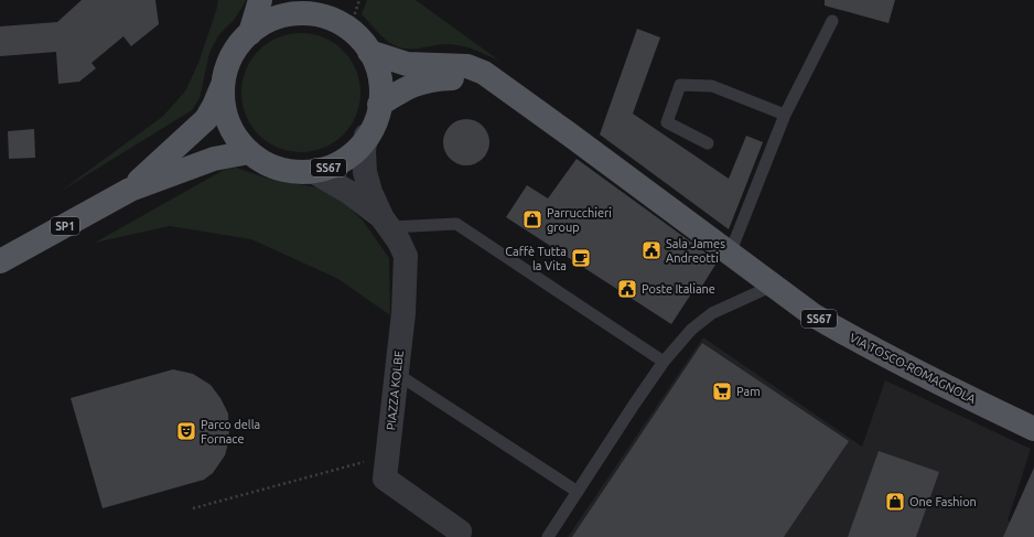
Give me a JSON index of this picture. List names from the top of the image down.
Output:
{
  "streets": {
    "main road": ["SS67", "SP1", "VIA TOSCO-ROMAGNOLA"],
    "street": ["PIAZZA KOLBE"]
  },
  "crossings": [
    ["SS67", "SP1"],
    ["SS67", "VIA TOSCO-ROMAGNOLA"],
    ["SS67", "PIAZZA KOLBE"]
  ],
  "places": {
    "shop": ["Parrucchieri group", "One Fashion"],
    "public building": ["Sala James Andreotti", "Poste Italiane"],
    "cafe": ["Caffè Tutta la Vita"],
    "supermarket": ["Pam"],
    "theatre": ["Parco della Fornace"]
  }
}
